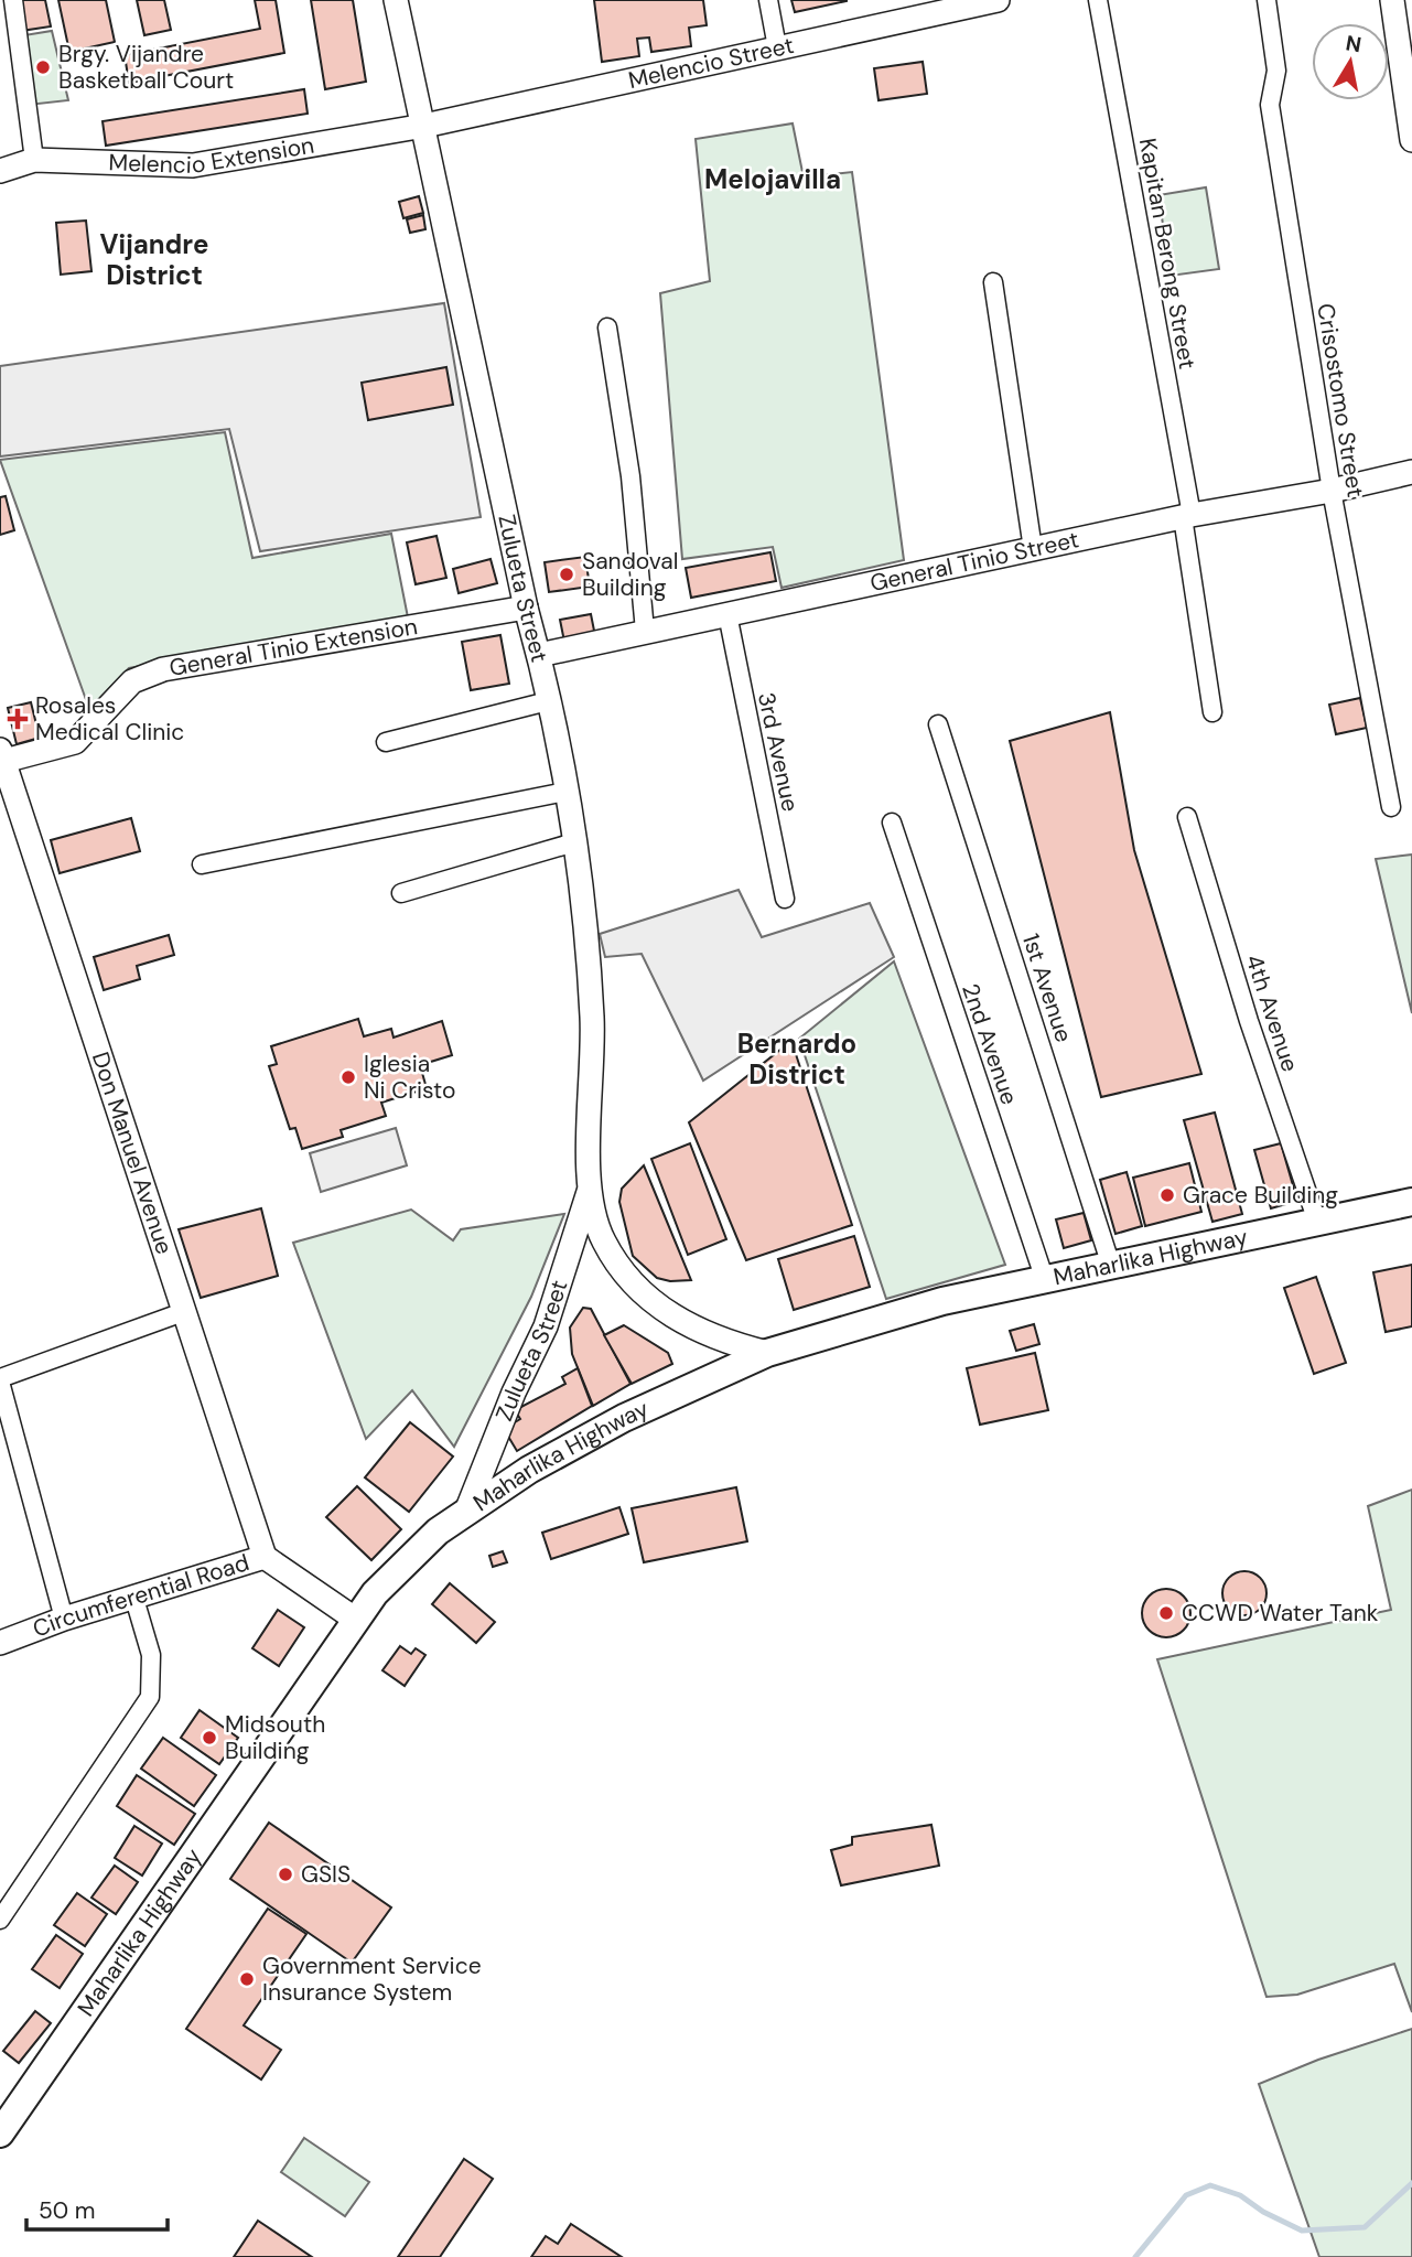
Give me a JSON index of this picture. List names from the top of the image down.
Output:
{
  "streets": {
    "main road": ["Maharlika Highway"],
    "street": [
      "Melencio Street",
      "Melencio Extension",
      "Kapitan Berong Street",
      "Crisostomo Street",
      "General Tinio Street",
      "Zulueta Street",
      "General Tinio Extension",
      "3rd Avenue",
      "1st Avenue",
      "4th Avenue",
      "2nd Avenue",
      "Don Manuel Avenue",
      "Circumferential Road"
    ]
  },
  "crossings": [
    ["Melencio Street", "Melencio Extension"],
    ["Melencio Street", "Zulueta Street"],
    ["Melencio Extension", "Zulueta Street"],
    ["Kapitan Berong Street", "General Tinio Street"],
    ["Crisostomo Street", "General Tinio Street"],
    ["General Tinio Street", "Zulueta Street"],
    ["General Tinio Street", "3rd Avenue"],
    ["Zulueta Street", "General Tinio Extension"],
    ["Zulueta Street", "Maharlika Highway"],
    ["General Tinio Extension", "Don Manuel Avenue"],
    ["1st Avenue", "Maharlika Highway"],
    ["4th Avenue", "Maharlika Highway"],
    ["2nd Avenue", "Maharlika Highway"],
    ["Don Manuel Avenue", "Circumferential Road"],
    ["Maharlika Highway", "Circumferential Road"]
  ],
  "districts": ["Melojavilla", "Vijandre District", "Bernardo District"],
  "places": {
    "other": [
      "Brgy. Vijandre Basketball Court",
      "Sandoval Building",
      "Iglesia Ni Cristo",
      "Grace Building",
      "CCWD Water Tank",
      "Midsouth Building",
      "GSIS",
      "Government Service Insurance System"
    ],
    "health": ["Rosales Medical Clinic"]
  },
  "scale_bar": "50 m",
  "north": "top"
}
